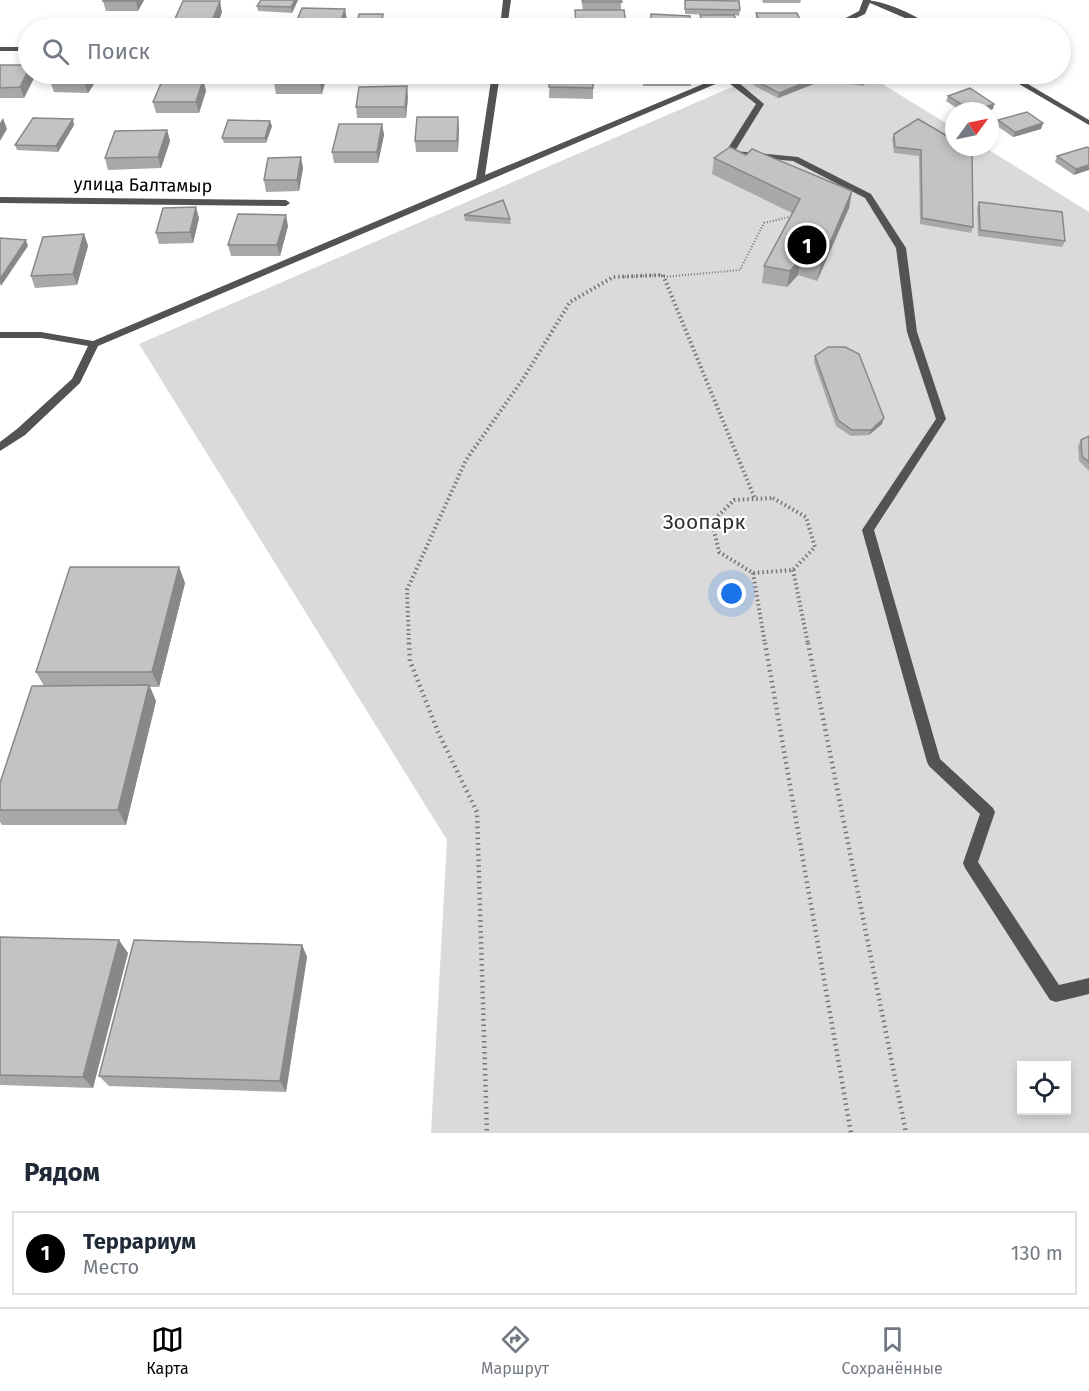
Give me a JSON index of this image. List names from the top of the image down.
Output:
{
  "streets": {
    "street": ["улица Балтамыр"]
  },
  "parks": ["Зоопарк"],
  "north": "top right",
  "page": {
    "search": "Поиск",
    "pins": "1",
    "heading": "Рядом",
    "list": [
      {
        "mark": "1",
        "name": "Террариум",
        "note": "Место",
        "value": "130 m"
      }
    ],
    "nav": ["Карта", "Маршрут", "Сохранённые"]
  }
}
